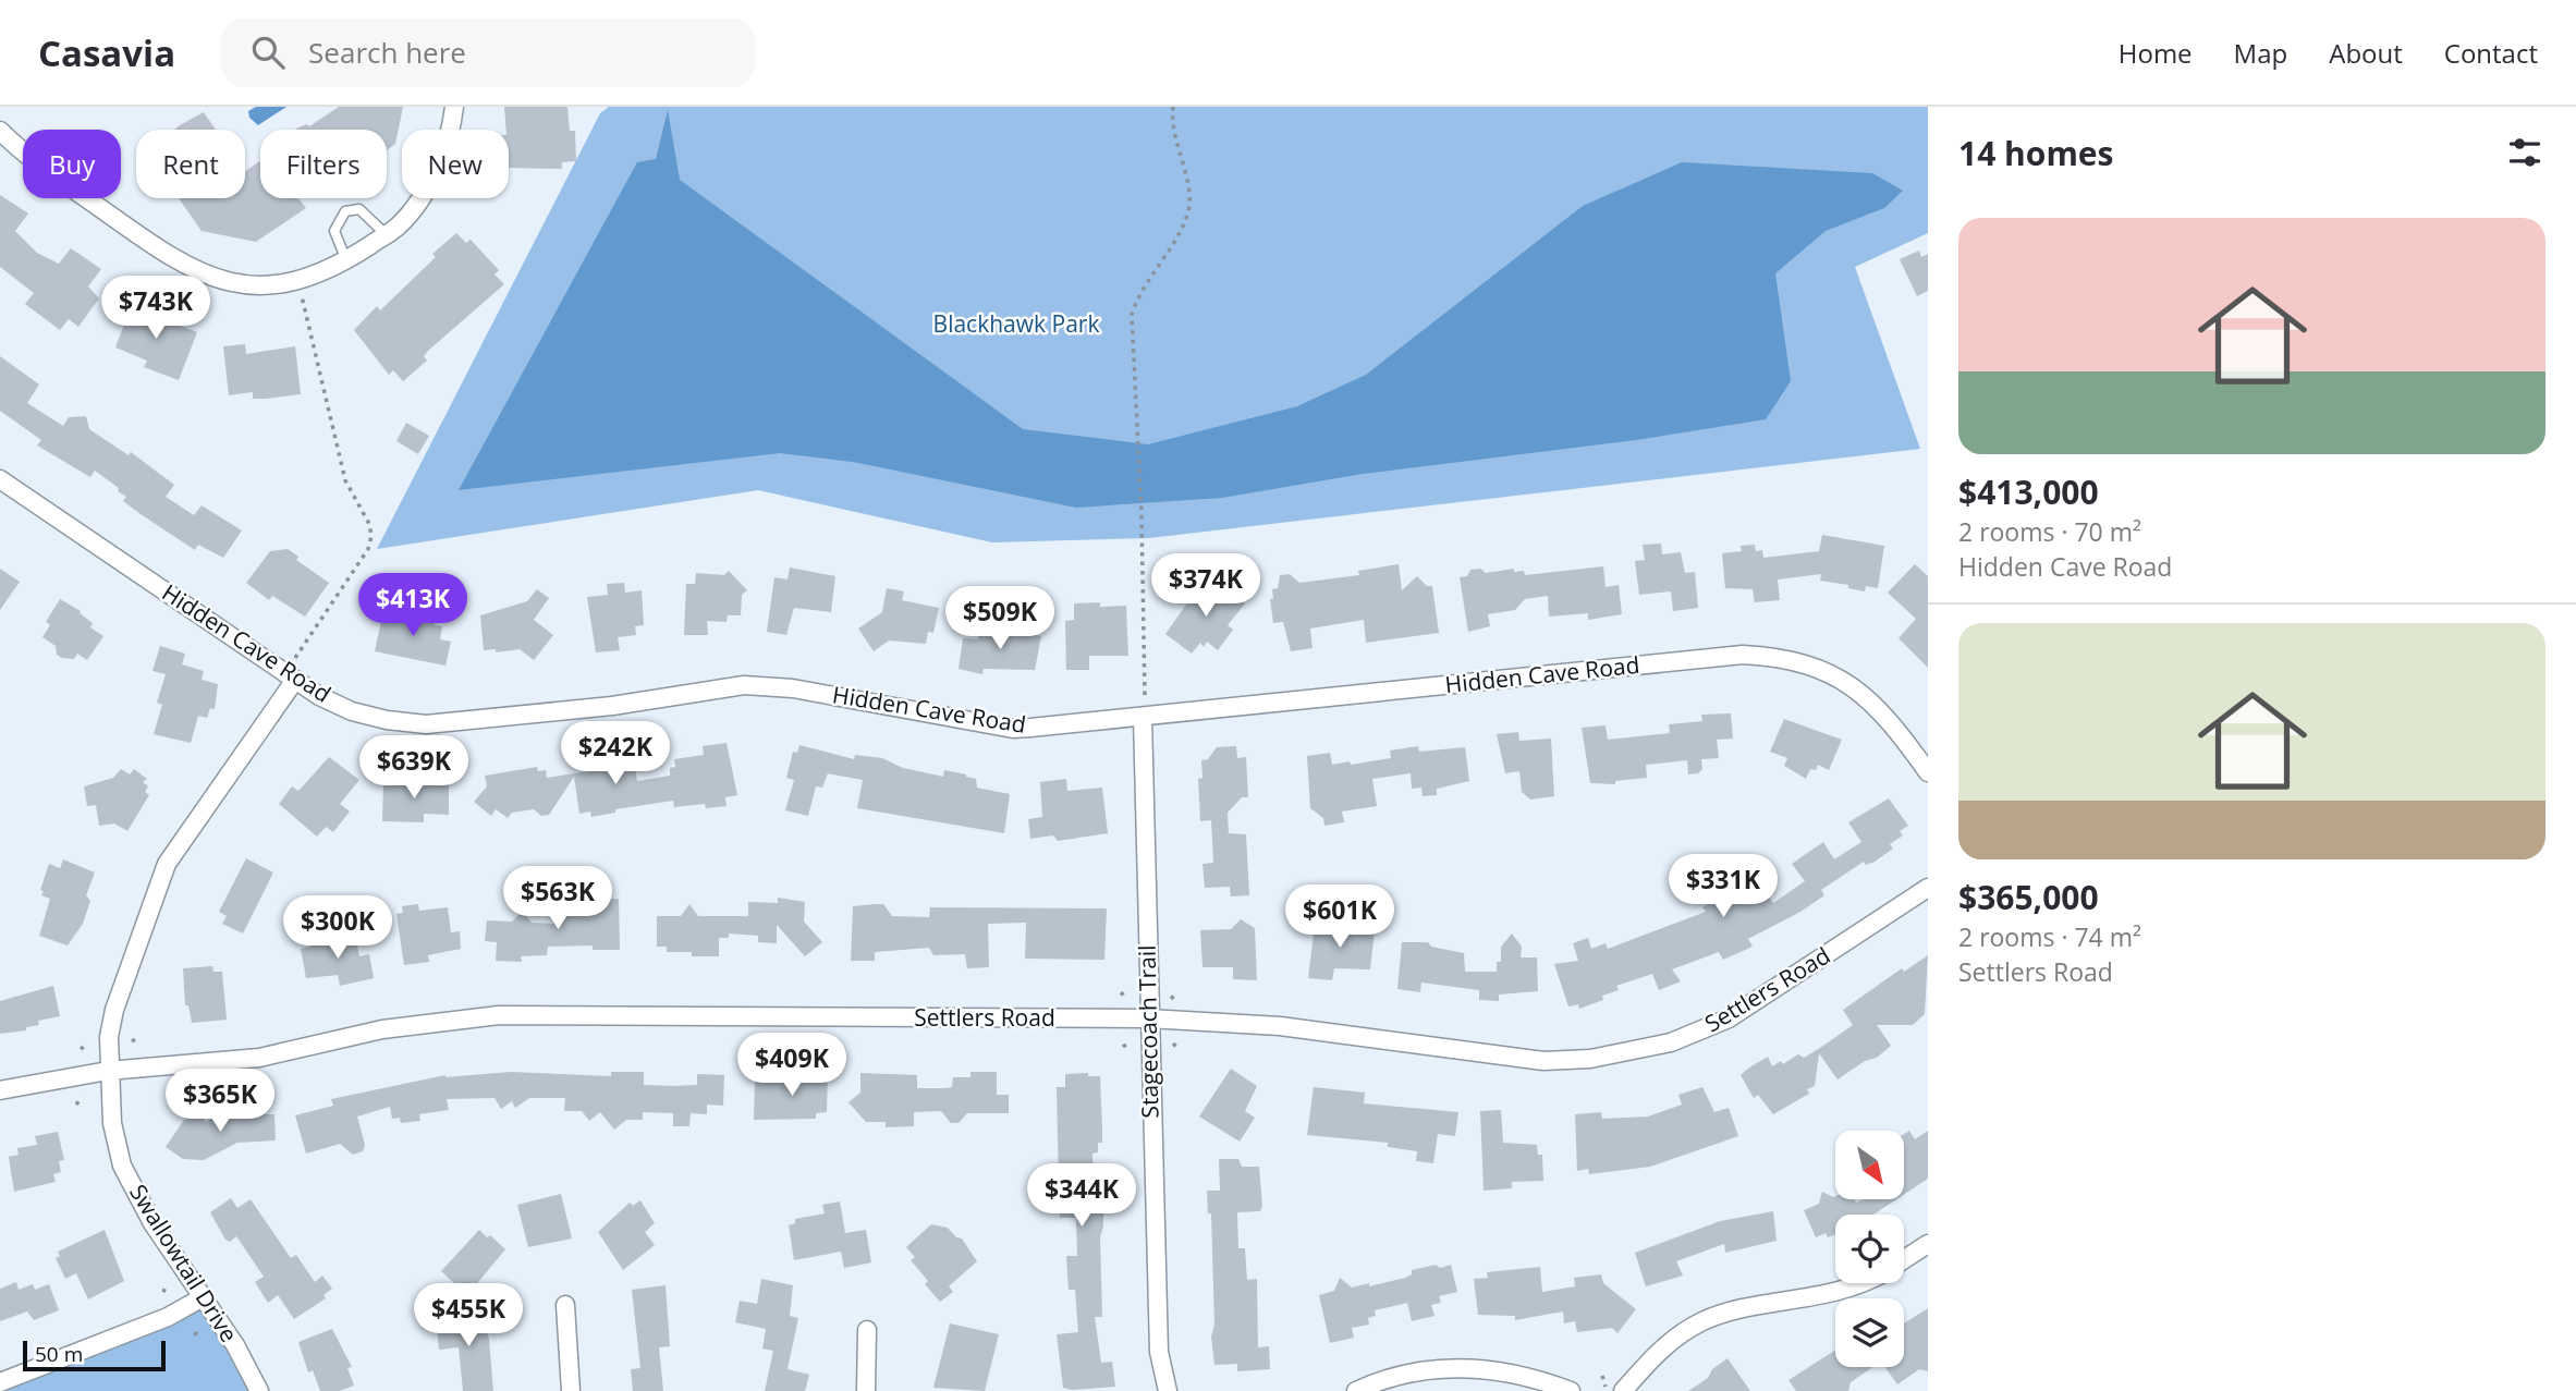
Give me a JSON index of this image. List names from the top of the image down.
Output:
{
  "streets": {
    "street": [
      "Hidden Cave Road",
      "Settlers Road",
      "Stagecoach Trail",
      "Swallowtail Drive"
    ]
  },
  "crossings": [
    ["Hidden Cave Road", "Stagecoach Trail"],
    ["Hidden Cave Road", "Swallowtail Drive"],
    ["Settlers Road", "Stagecoach Trail"],
    ["Settlers Road", "Swallowtail Drive"]
  ],
  "parks": ["Blackhawk Park"],
  "scale_bar": "50 m",
  "north": "bottom right",
  "page": {
    "header": "Casavia",
    "search": "Search here",
    "nav": [
      "Home",
      "Map",
      "About",
      "Contact"
    ],
    "heading": "14 homes",
    "chip": [
      "Buy",
      "Rent",
      "Filters",
      "New"
    ],
    "list": [
      {
        "name": "$413,000",
        "note": "2 rooms · 70 m² · Hidden Cave Road"
      },
      {
        "name": "$365,000",
        "note": "2 rooms · 74 m² · Settlers Road"
      }
    ],
    "price": [
      "$743K",
      "$374K",
      "$413K",
      "$509K",
      "$242K",
      "$639K",
      "$331K",
      "$563K",
      "$601K",
      "$300K",
      "$409K",
      "$365K",
      "$344K",
      "$455K"
    ],
    "scale": "50 m"
  }
}
